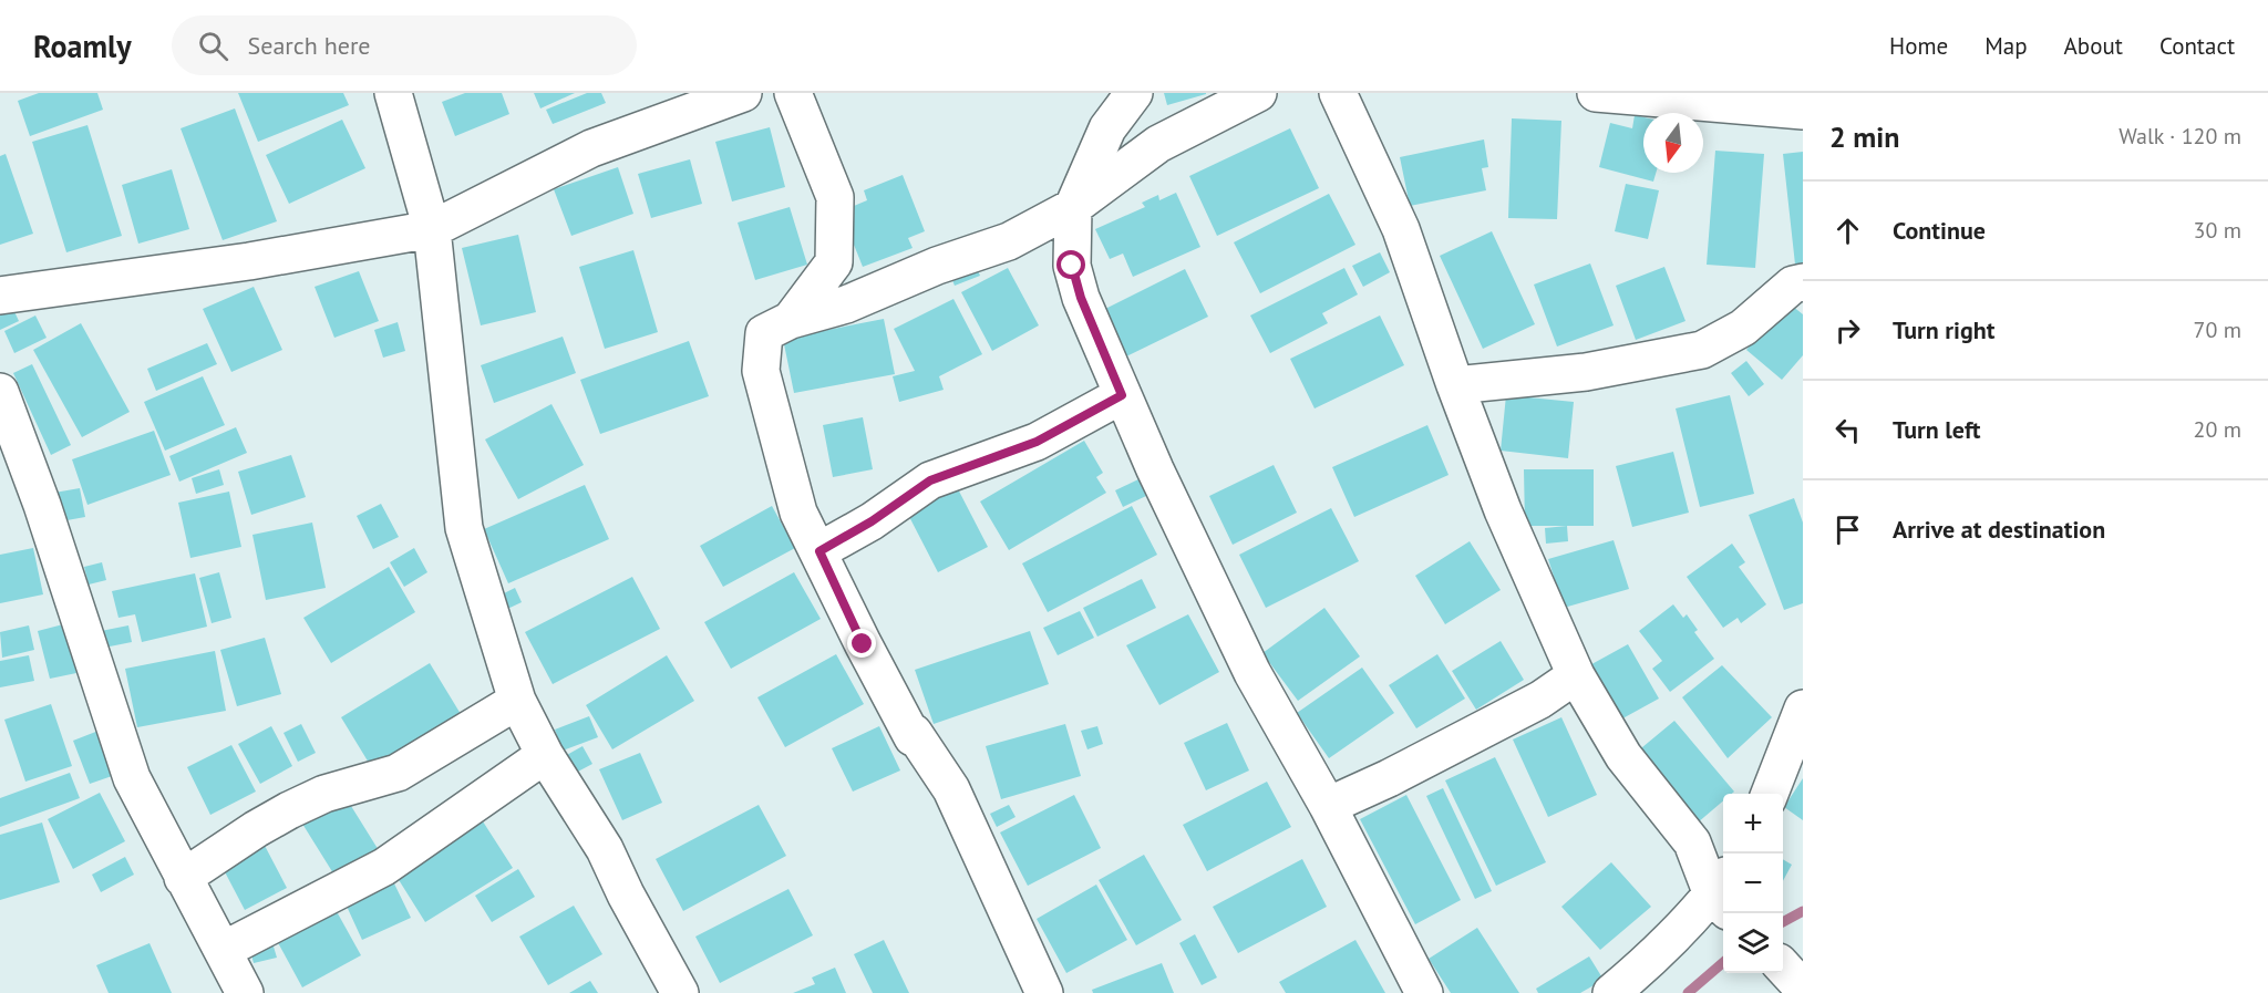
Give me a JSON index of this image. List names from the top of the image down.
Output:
{
  "north": "bottom",
  "page": {
    "header": "Roamly",
    "search": "Search here",
    "nav": [
      "Home",
      "Map",
      "About",
      "Contact"
    ],
    "heading": ["2 min", "Walk · 120 m"],
    "list": [
      ["Continue", "30 m"],
      ["Turn right", "70 m"],
      ["Turn left", "20 m"],
      "Arrive at destination"
    ],
    "map_buttons": ["+", "−"]
  }
}
